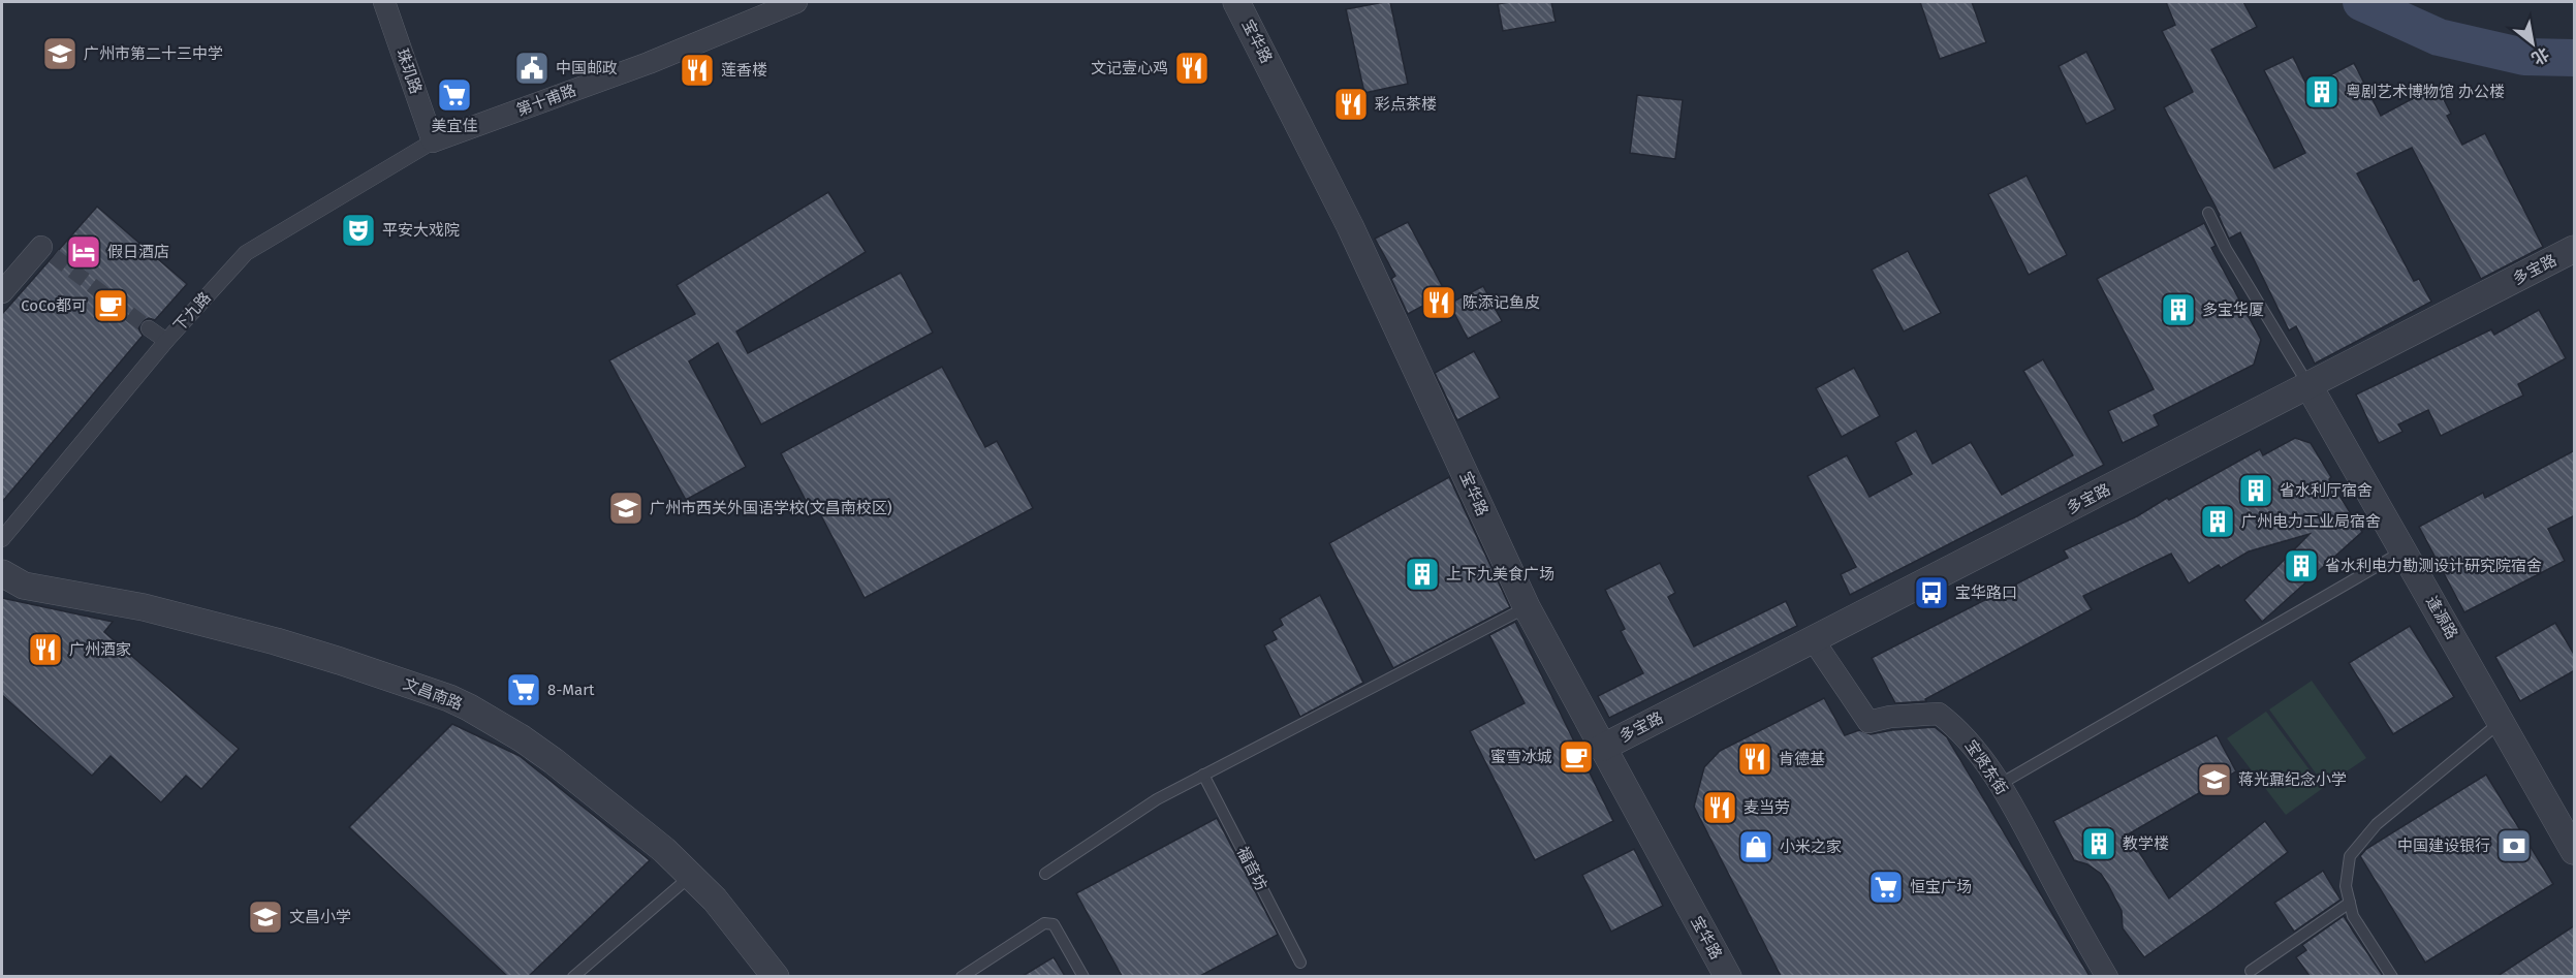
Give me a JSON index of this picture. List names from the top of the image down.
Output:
{
  "streets": {
    "street": [
      "宝华路",
      "珠玑路",
      "第十甫路",
      "多宝路",
      "下九路",
      "逢源路",
      "文昌南路",
      "宝贤东街"
    ],
    "lane": ["福音坊"]
  },
  "crossings": [
    ["宝华路", "多宝路"],
    ["珠玑路", "第十甫路"],
    ["珠玑路", "下九路"],
    ["第十甫路", "下九路"],
    ["多宝路", "逢源路"],
    ["多宝路", "宝贤东街"]
  ],
  "places": {
    "school or university": [
      "广州市第二十三中学",
      "广州市西关外国语学校(文昌南校区)",
      "蒋光鼐纪念小学",
      "文昌小学"
    ],
    "public building": ["中国邮政"],
    "restaurant": [
      "文记壹心鸡",
      "莲香楼",
      "彩点茶楼",
      "陈添记鱼皮",
      "广州酒家",
      "肯德基",
      "麦当劳"
    ],
    "building": [
      "粤剧艺术博物馆 办公楼",
      "多宝华厦",
      "省水利厅宿舍",
      "广州电力工业局宿舍",
      "省水利电力勘测设计研究院宿舍",
      "上下九美食广场",
      "教学楼"
    ],
    "supermarket": ["美宜佳", "8-Mart", "恒宝广场"],
    "theatre": ["平安大戏院"],
    "hotel": ["假日酒店"],
    "cafe": ["CoCo都可", "蜜雪冰城"],
    "bus stop": ["宝华路口"],
    "bank": ["中国建设银行"],
    "shop": ["小米之家"]
  },
  "north": "bottom right"
}
